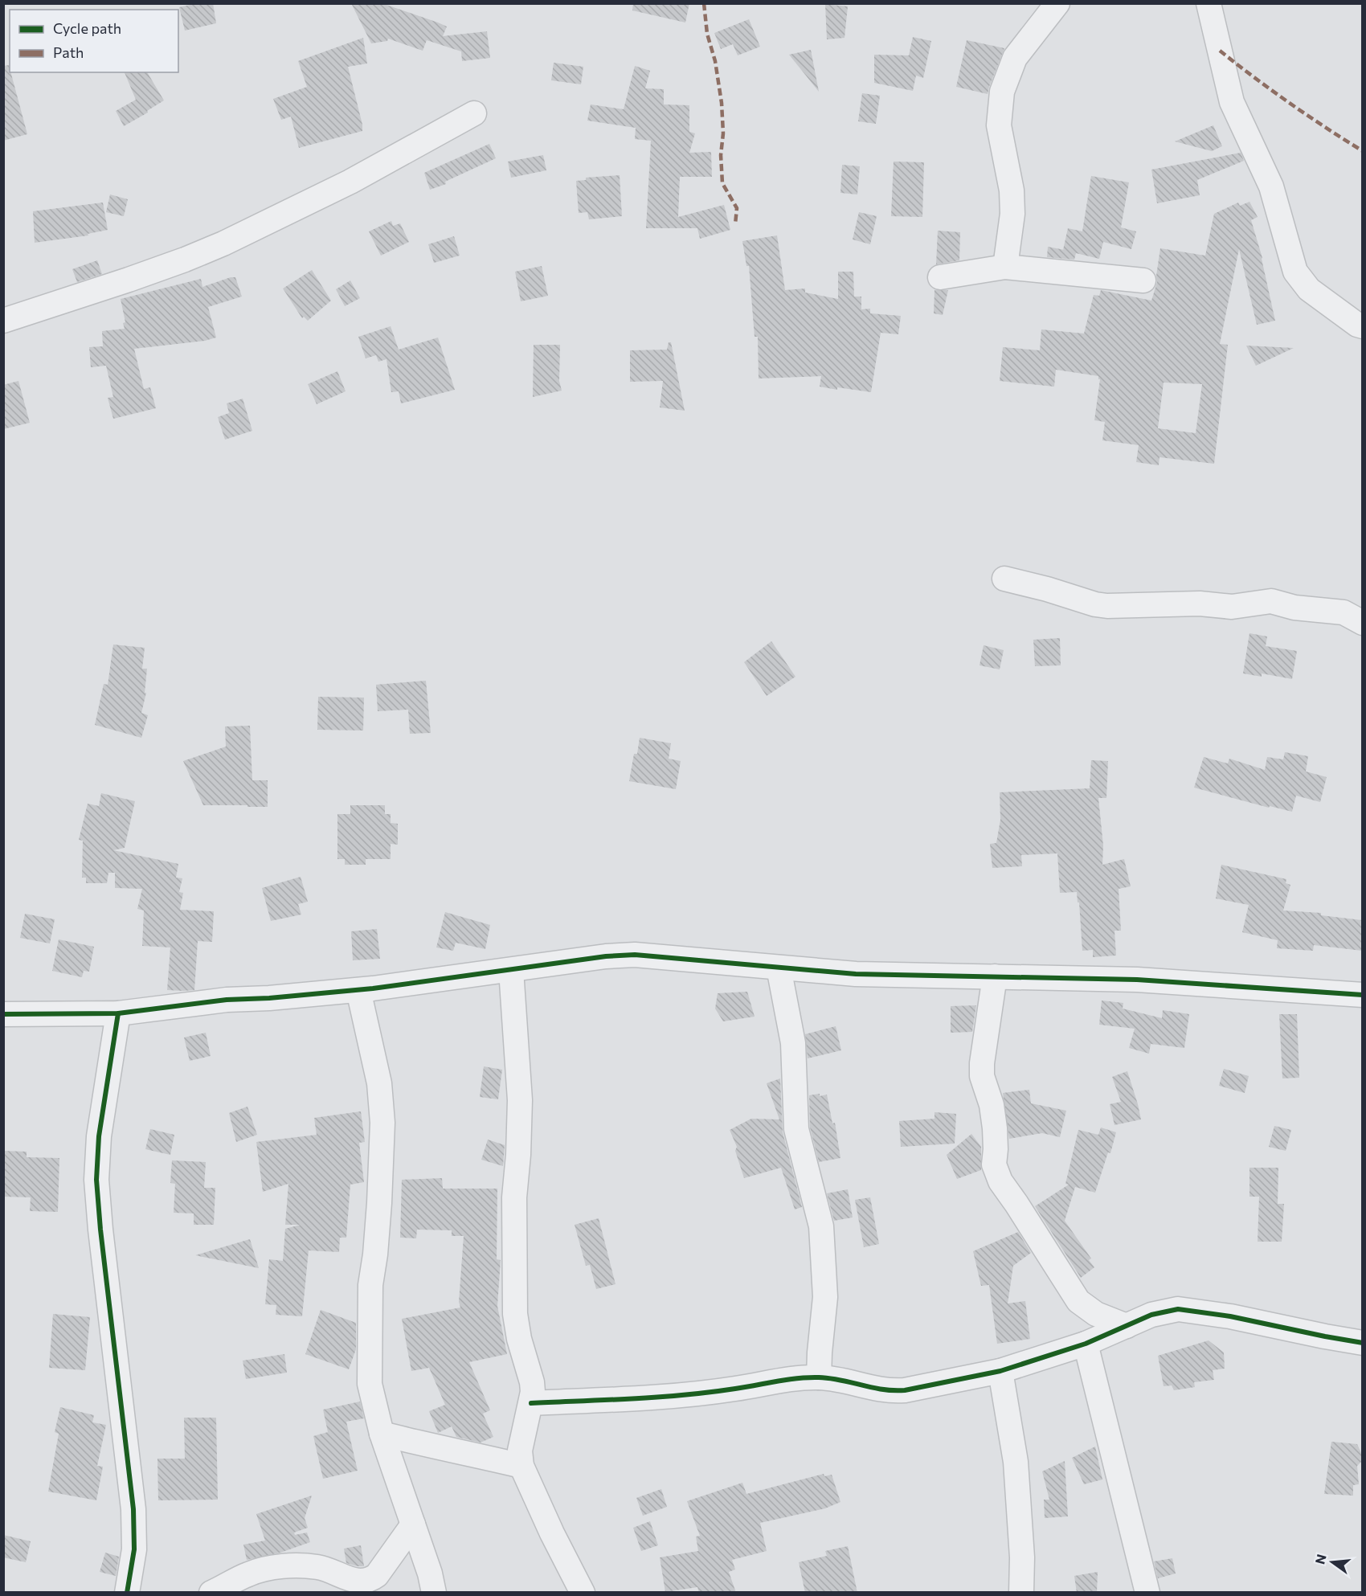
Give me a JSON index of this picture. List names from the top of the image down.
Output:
{
  "legend": ["Cycle path", "Path"],
  "north": "left"
}
